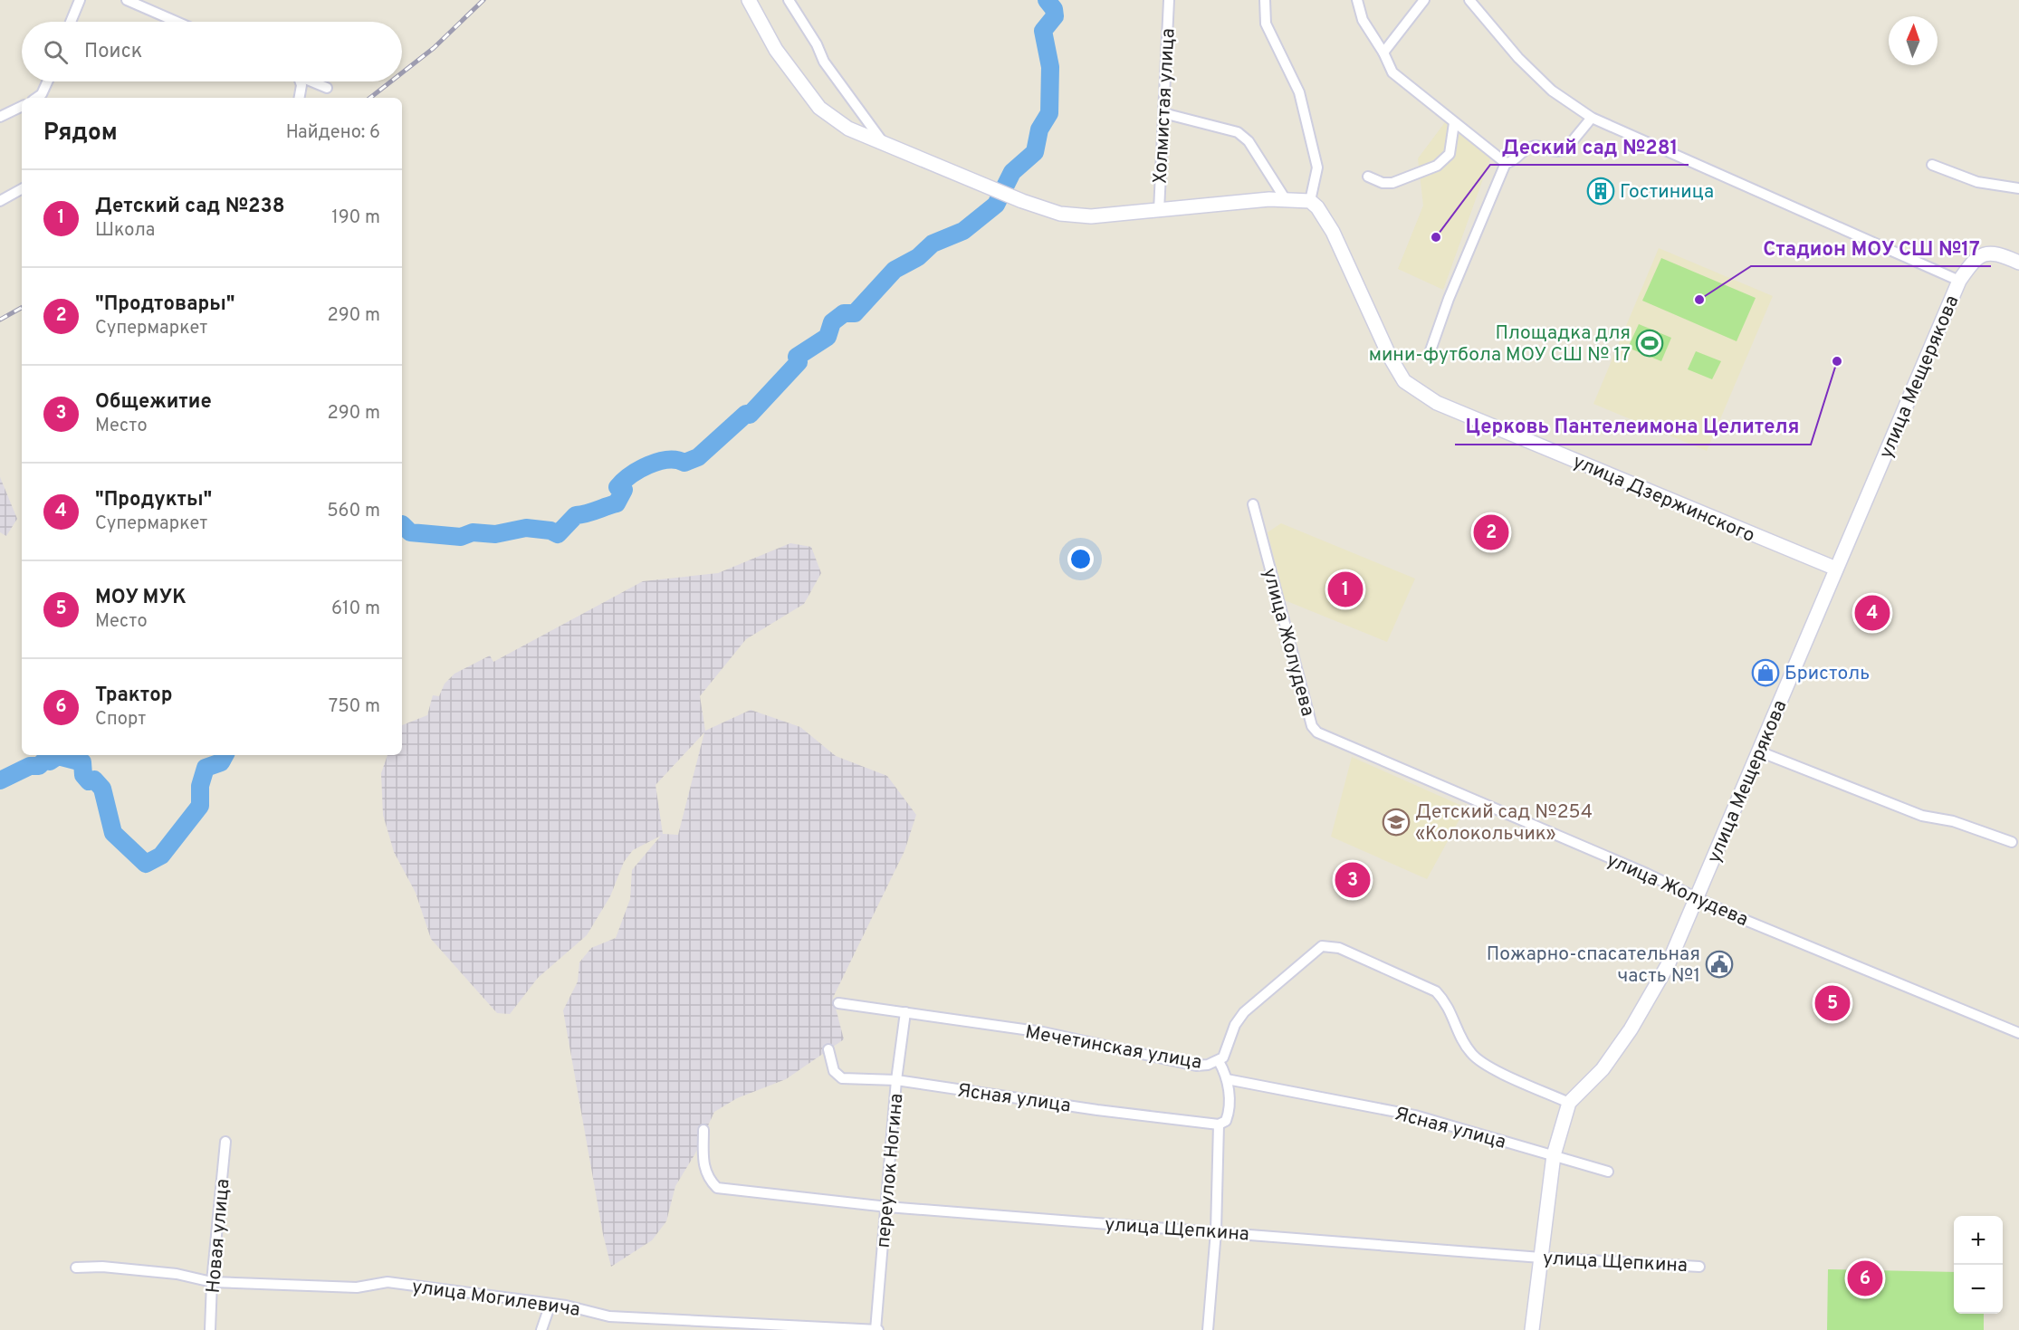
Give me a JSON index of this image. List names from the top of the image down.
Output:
{
  "streets": {
    "street": [
      "Холмистая улица",
      "улица Мещерякова",
      "улица Дзержинского",
      "улица Жолудева",
      "Мечетинская улица",
      "Ясная улица",
      "переулок Ногина",
      "улица Щепкина",
      "Новая улица",
      "улица Могилевича"
    ]
  },
  "crossings": [
    ["улица Мещерякова", "улица Дзержинского"],
    ["улица Мещерякова", "улица Жолудева"],
    ["улица Мещерякова", "Мечетинская улица"],
    ["улица Мещерякова", "Ясная улица"],
    ["улица Мещерякова", "улица Щепкина"],
    ["Мечетинская улица", "переулок Ногина"],
    ["Ясная улица", "переулок Ногина"],
    ["переулок Ногина", "улица Щепкина"],
    ["переулок Ногина", "улица Могилевича"],
    ["Новая улица", "улица Могилевича"]
  ],
  "places": {
    "building": ["Гостиница"],
    "other": ["Деский сад №281", "Стадион МОУ СШ №17", "Церковь Пантелеимона Целителя"],
    "sports": ["Площадка для мини-футбола МОУ СШ № 17"],
    "shop": ["Бристоль"],
    "school or university": ["Детский сад №254 «Колокольчик»"],
    "public building": ["Пожарно-спасательная часть №1"]
  },
  "north": "top",
  "page": {
    "search": "Поиск",
    "heading": ["Рядом", "Найдено: 6"],
    "list": [
      {
        "mark": "1",
        "name": "Детский сад №238",
        "note": "Школа",
        "value": "190 m"
      },
      {
        "mark": "2",
        "name": "\"Продтовары\"",
        "note": "Супермаркет",
        "value": "290 m"
      },
      {
        "mark": "3",
        "name": "Общежитие",
        "note": "Место",
        "value": "290 m"
      },
      {
        "mark": "4",
        "name": "\"Продукты\"",
        "note": "Супермаркет",
        "value": "560 m"
      },
      {
        "mark": "5",
        "name": "МОУ МУК",
        "note": "Место",
        "value": "610 m"
      },
      {
        "mark": "6",
        "name": "Трактор",
        "note": "Спорт",
        "value": "750 m"
      }
    ],
    "pins": [
      "2",
      "1",
      "4",
      "3",
      "5",
      "6"
    ],
    "map_buttons": ["+", "−"]
  }
}
